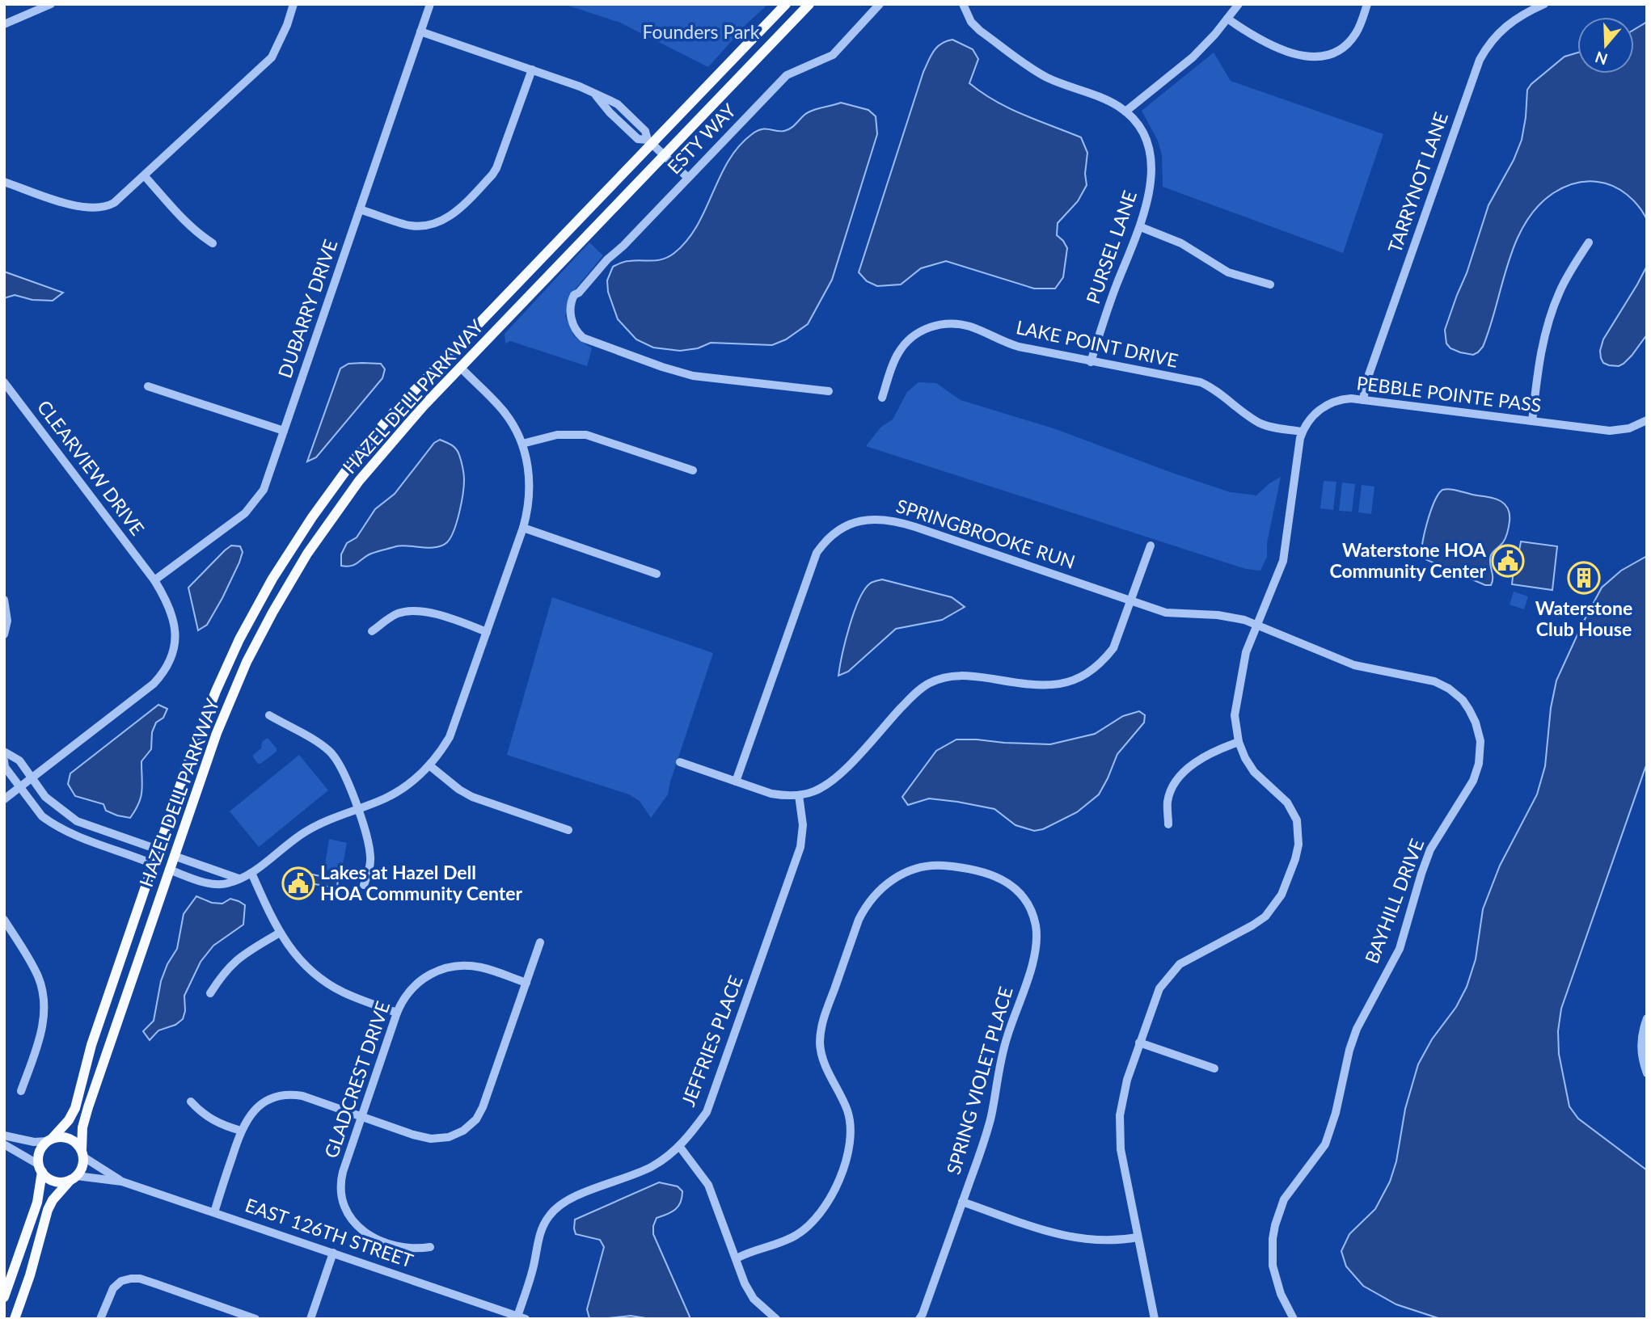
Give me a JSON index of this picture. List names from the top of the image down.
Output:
{
  "streets": {
    "main road": ["HAZEL DELL PARKWAY"],
    "street": [
      "ESTY WAY",
      "TARRYNOT LANE",
      "PURSEL LANE",
      "DUBARRY DRIVE",
      "LAKE POINT DRIVE",
      "PEBBLE POINTE PASS",
      "CLEARVIEW DRIVE",
      "SPRINGBROOKE RUN",
      "BAYHILL DRIVE",
      "JEFFRIES PLACE",
      "GLADCREST DRIVE",
      "SPRING VIOLET PLACE",
      "EAST 126TH STREET"
    ]
  },
  "crossings": [
    ["TARRYNOT LANE", "PEBBLE POINTE PASS"],
    ["PURSEL LANE", "LAKE POINT DRIVE"],
    ["DUBARRY DRIVE", "CLEARVIEW DRIVE"],
    ["LAKE POINT DRIVE", "PEBBLE POINTE PASS"],
    ["HAZEL DELL PARKWAY", "EAST 126TH STREET"],
    ["SPRINGBROOKE RUN", "BAYHILL DRIVE"],
    ["JEFFRIES PLACE", "EAST 126TH STREET"]
  ],
  "parks": ["Founders Park"],
  "places": {
    "public building": ["Waterstone HOA Community Center", "Lakes at Hazel Dell HOA Community Center"],
    "building": ["Waterstone Club House"]
  },
  "north": "bottom"
}
